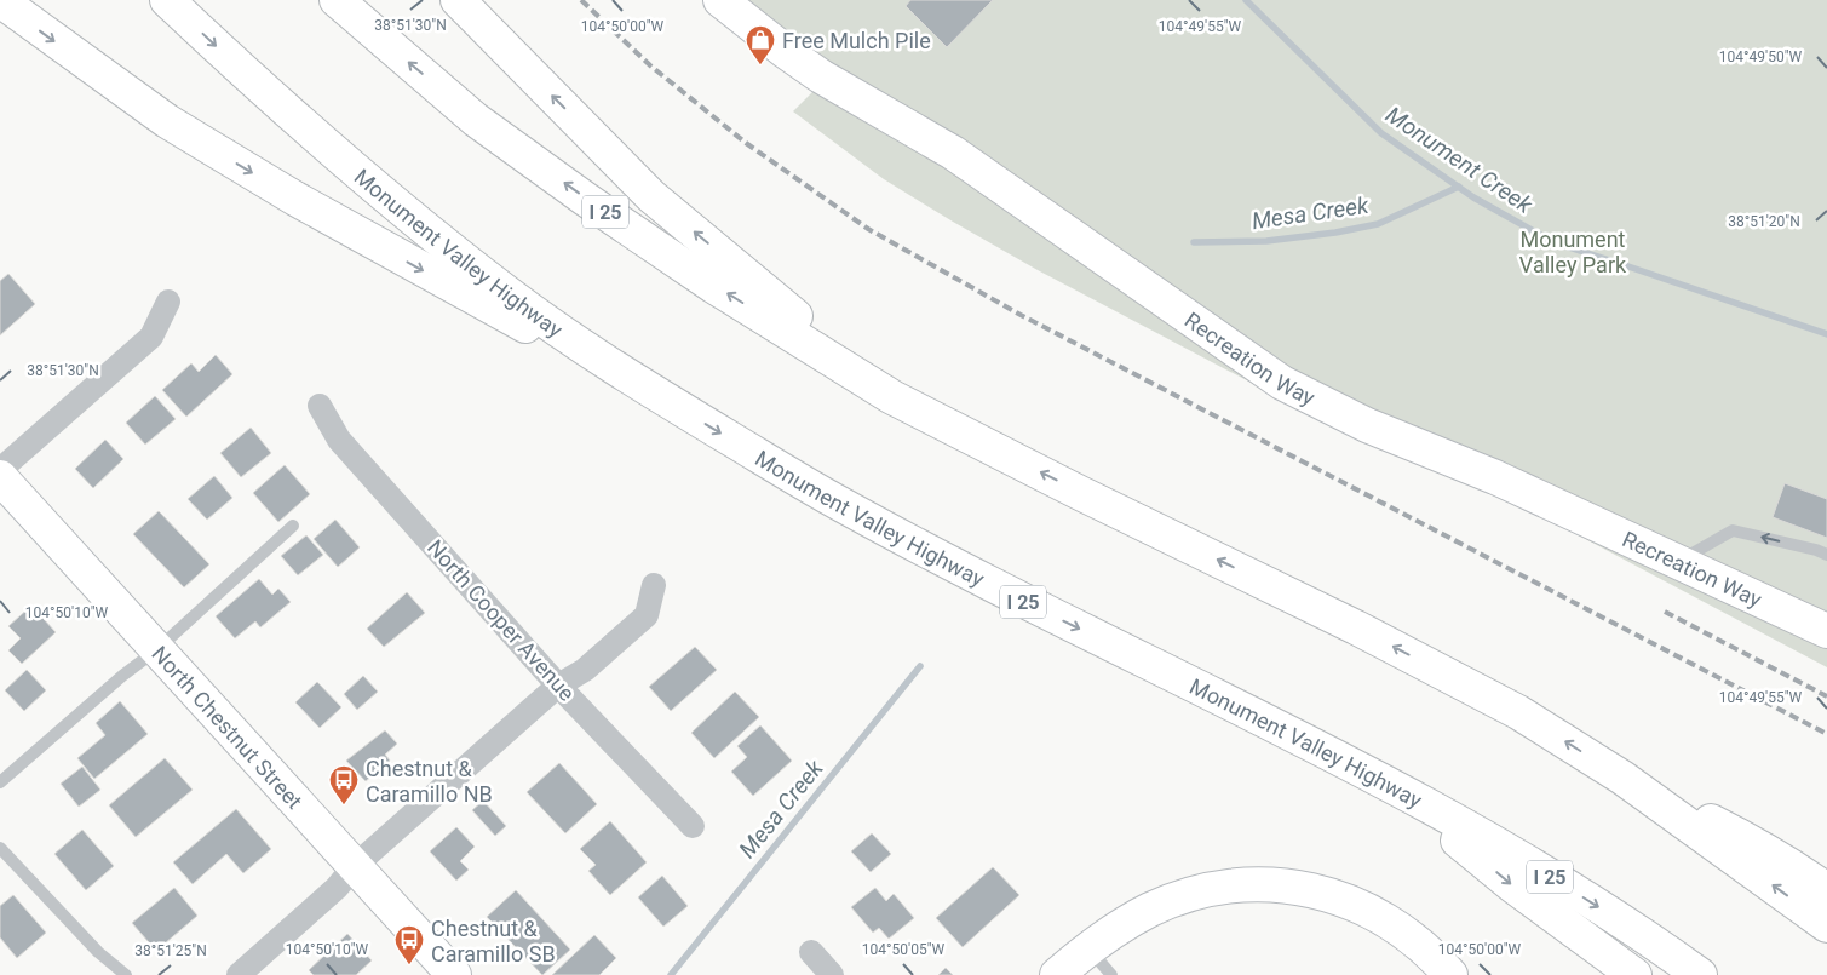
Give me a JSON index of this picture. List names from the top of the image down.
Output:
{
  "streets": {
    "main road": [
      "I 25",
      "Monument Valley Highway",
      "Recreation Way",
      "North Chestnut Street"
    ],
    "street": ["North Cooper Avenue"]
  },
  "water": ["Monument Creek", "Mesa Creek"],
  "parks": ["Monument Valley Park"],
  "places": {
    "shop": ["Free Mulch Pile"],
    "bus stop": ["Chestnut & Caramillo NB", "Chestnut & Caramillo SB"]
  },
  "coordinates": [
    "38°51'30\"N",
    "104°50'00\"W",
    "104°49'55\"W",
    "104°49'50\"W",
    "38°51'20\"N",
    "104°50'10\"W",
    "104°50'05\"W",
    "38°51'25\"N"
  ]
}
